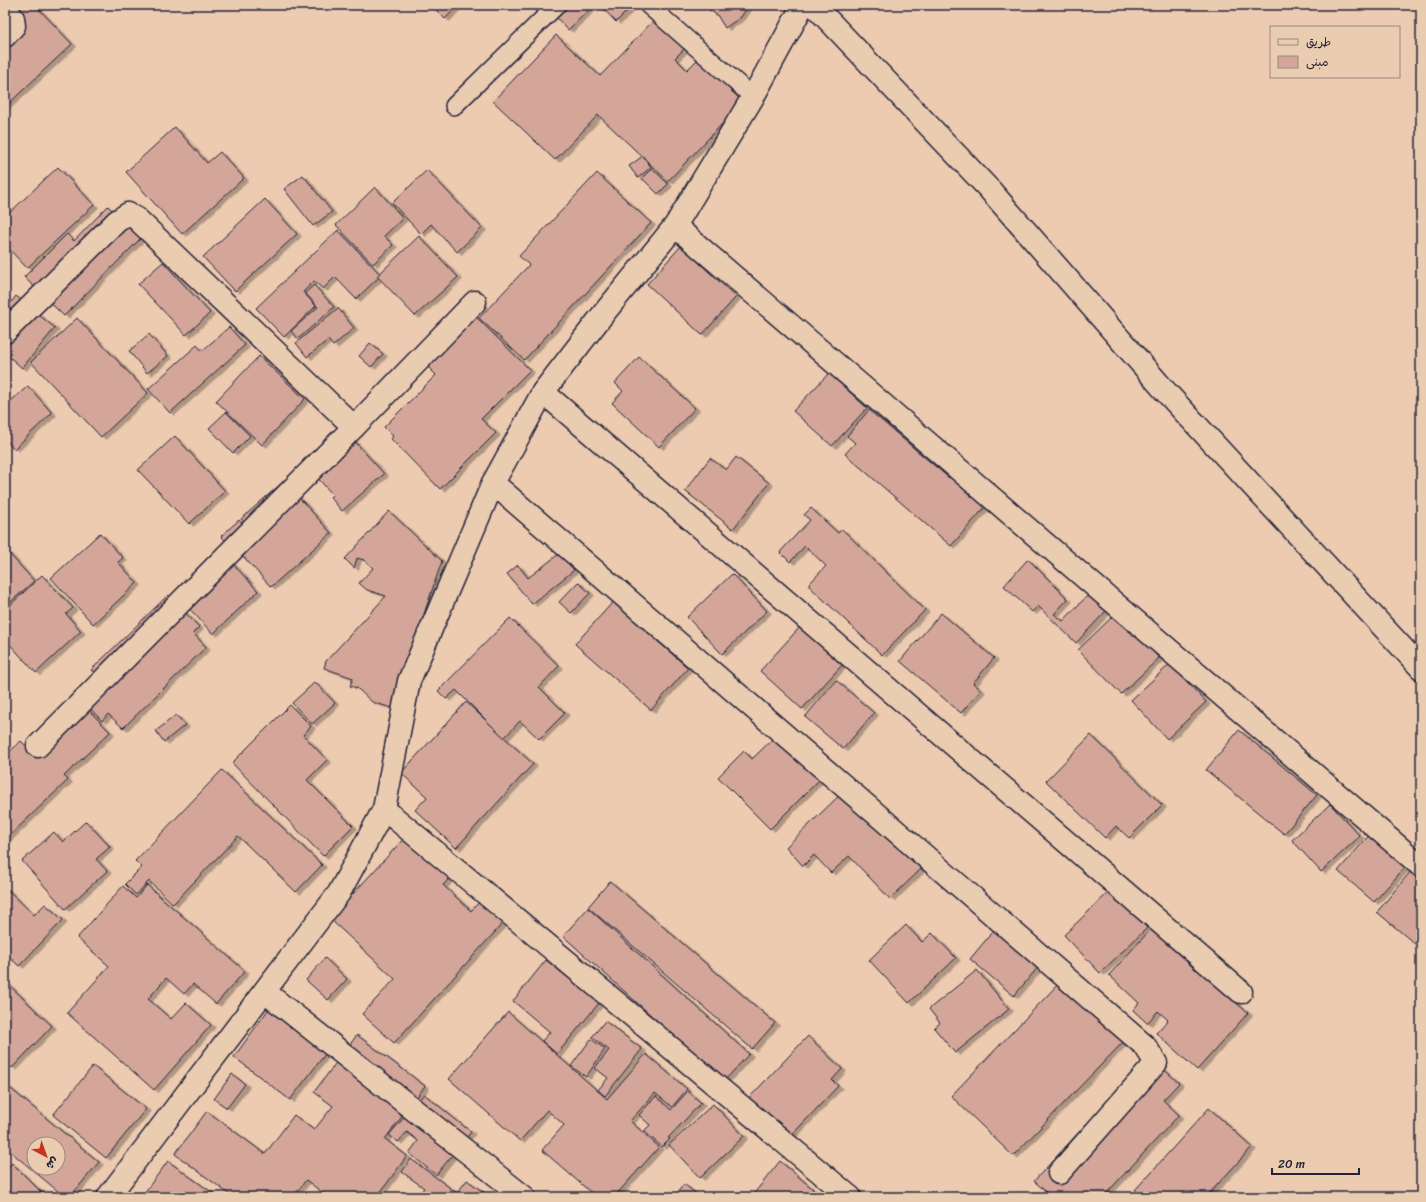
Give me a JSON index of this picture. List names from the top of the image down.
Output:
{
  "legend": ["طريق", "مبنى"],
  "scale_bar": "20 m",
  "north": "bottom right"
}
